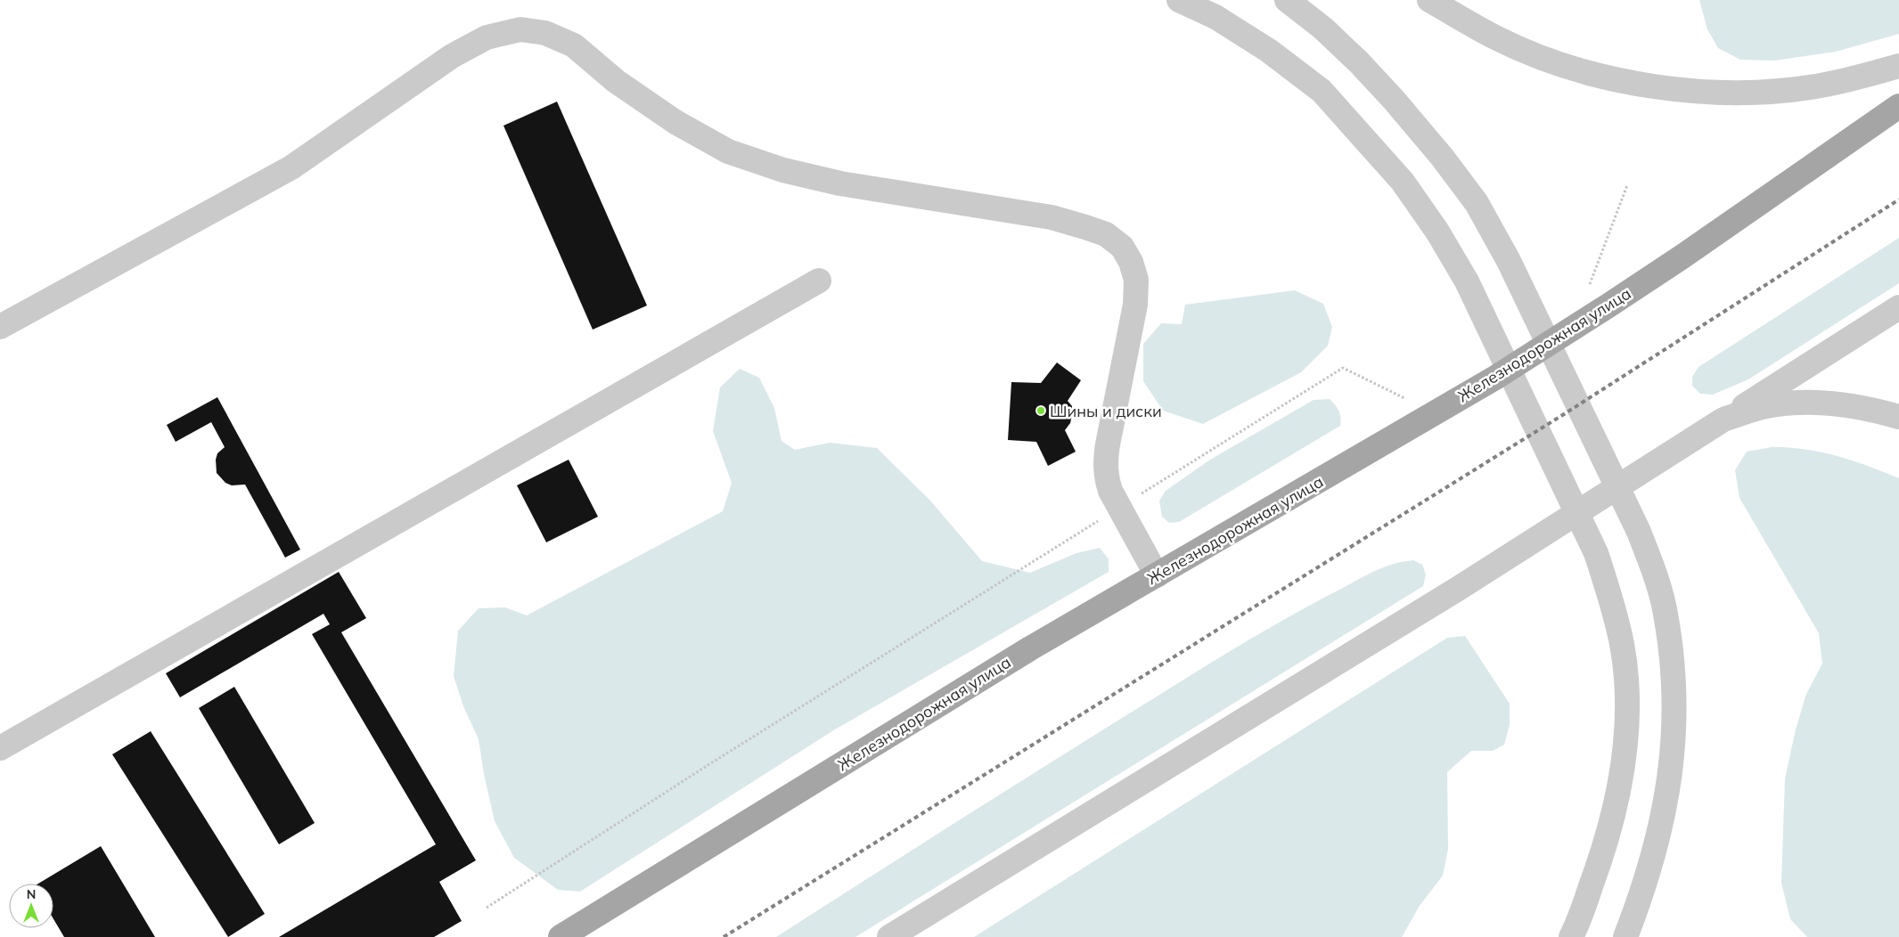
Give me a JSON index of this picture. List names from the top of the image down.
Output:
{
  "streets": {
    "main road": ["Железнодорожная улица"]
  },
  "places": ["Шины и диски"],
  "north": "top"
}
